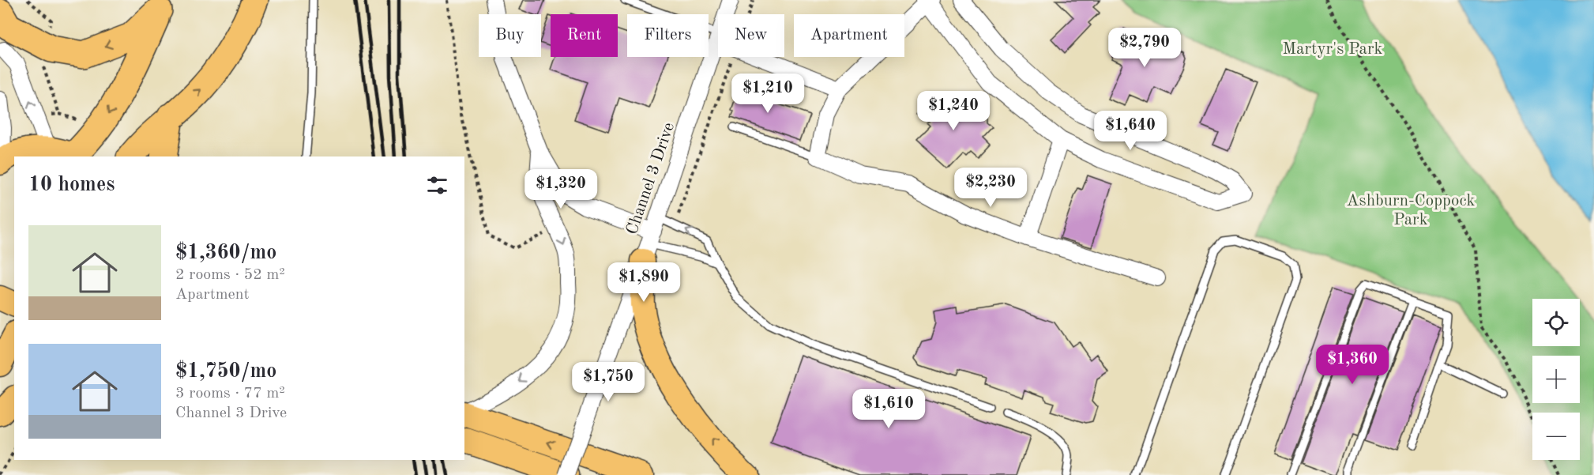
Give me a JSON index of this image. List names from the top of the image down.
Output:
{
  "streets": {
    "street": ["Channel 3 Drive"]
  },
  "parks": ["Martyr's Park", "Ashburn-Coppock Park"],
  "page": {
    "chip": [
      "Buy",
      "Rent",
      "Filters",
      "New",
      "Apartment"
    ],
    "price": [
      "$2,790",
      "$1,210",
      "$1,240",
      "$1,640",
      "$2,230",
      "$1,320",
      "$1,890",
      "$1,360",
      "$1,750",
      "$1,610"
    ],
    "heading": "10 homes",
    "list": [
      {
        "name": "$1,360/mo",
        "note": "2 rooms · 52 m² · Apartment"
      },
      {
        "name": "$1,750/mo",
        "note": "3 rooms · 77 m² · Channel 3 Drive"
      }
    ],
    "map_buttons": ["+", "−"]
  }
}
